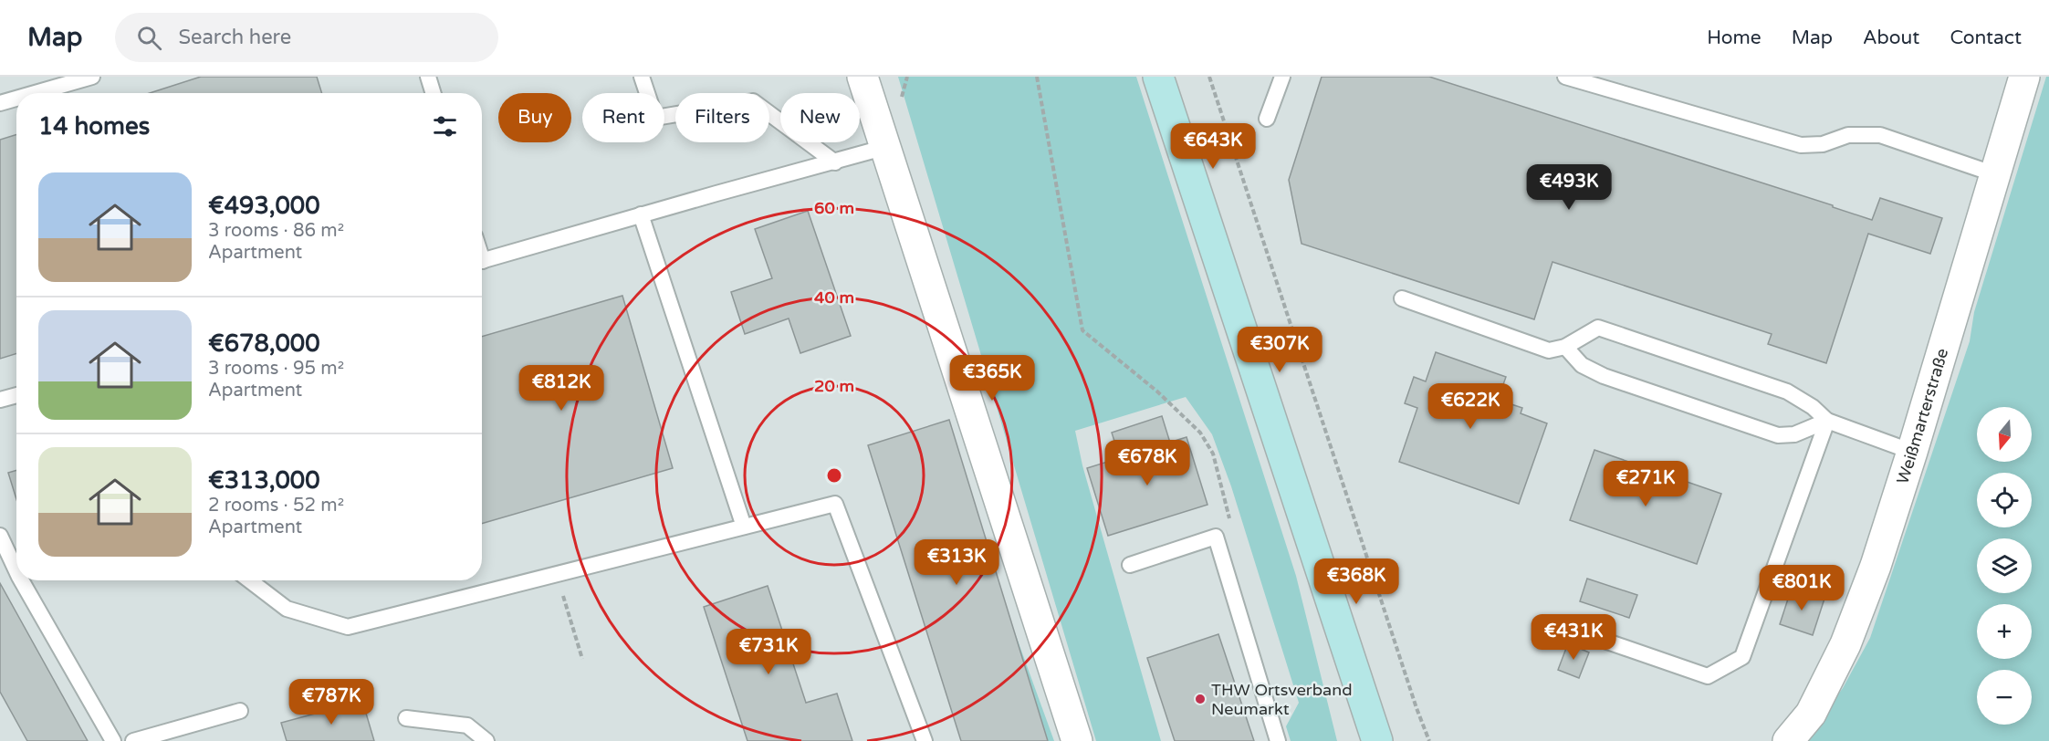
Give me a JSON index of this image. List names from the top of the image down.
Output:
{
  "streets": {
    "street": ["Weißmarterstraße"]
  },
  "places": ["THW Ortsverband Neumarkt"],
  "north": "bottom",
  "page": {
    "header": "Map",
    "search": "Search here",
    "nav": [
      "Home",
      "Map",
      "About",
      "Contact"
    ],
    "chip": [
      "Buy",
      "Rent",
      "Filters",
      "New"
    ],
    "heading": "14 homes",
    "price": [
      "€643K",
      "€493K",
      "€307K",
      "€365K",
      "€812K",
      "€622K",
      "€678K",
      "€271K",
      "€313K",
      "€368K",
      "€801K",
      "€431K",
      "€731K",
      "€787K"
    ],
    "list": [
      {
        "name": "€493,000",
        "note": "3 rooms · 86 m² · Apartment"
      },
      {
        "name": "€678,000",
        "note": "3 rooms · 95 m² · Apartment"
      },
      {
        "name": "€313,000",
        "note": "2 rooms · 52 m² · Apartment"
      }
    ],
    "map_buttons": ["+", "−"]
  },
  "rings": ["60 m", "40 m", "20 m"]
}
